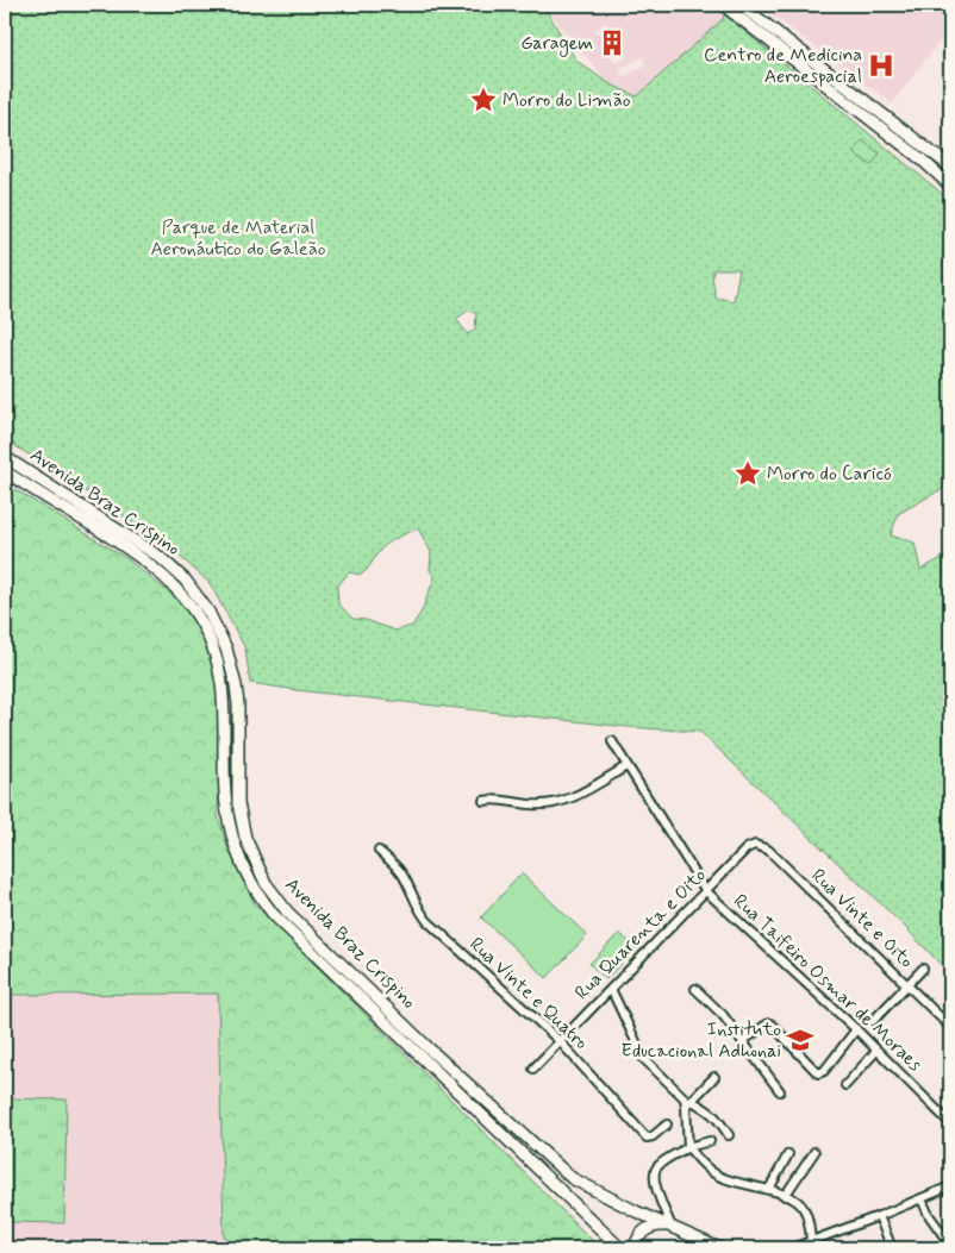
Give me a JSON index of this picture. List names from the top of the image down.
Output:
{
  "streets": {
    "main road": ["Avenida Braz Crispino"],
    "street": [
      "Rua Vinte e Oito",
      "Rua Quarenta e Oito",
      "Rua Taifeiro Osmar de Moraes",
      "Rua Vinte e Quatro"
    ]
  },
  "crossings": [
    ["Rua Vinte e Oito", "Rua Quarenta e Oito"],
    ["Rua Quarenta e Oito", "Rua Taifeiro Osmar de Moraes"],
    ["Rua Quarenta e Oito", "Rua Vinte e Quatro"]
  ],
  "parks": ["Parque de Material Aeronáutico do Galeão"],
  "places": {
    "building": ["Garagem"],
    "hospital": ["Centro de Medicina Aeroespacial"],
    "place": ["Morro do Limão", "Morro do Caricó"],
    "school or university": ["Instituto Educacional Adhonai"]
  }
}
